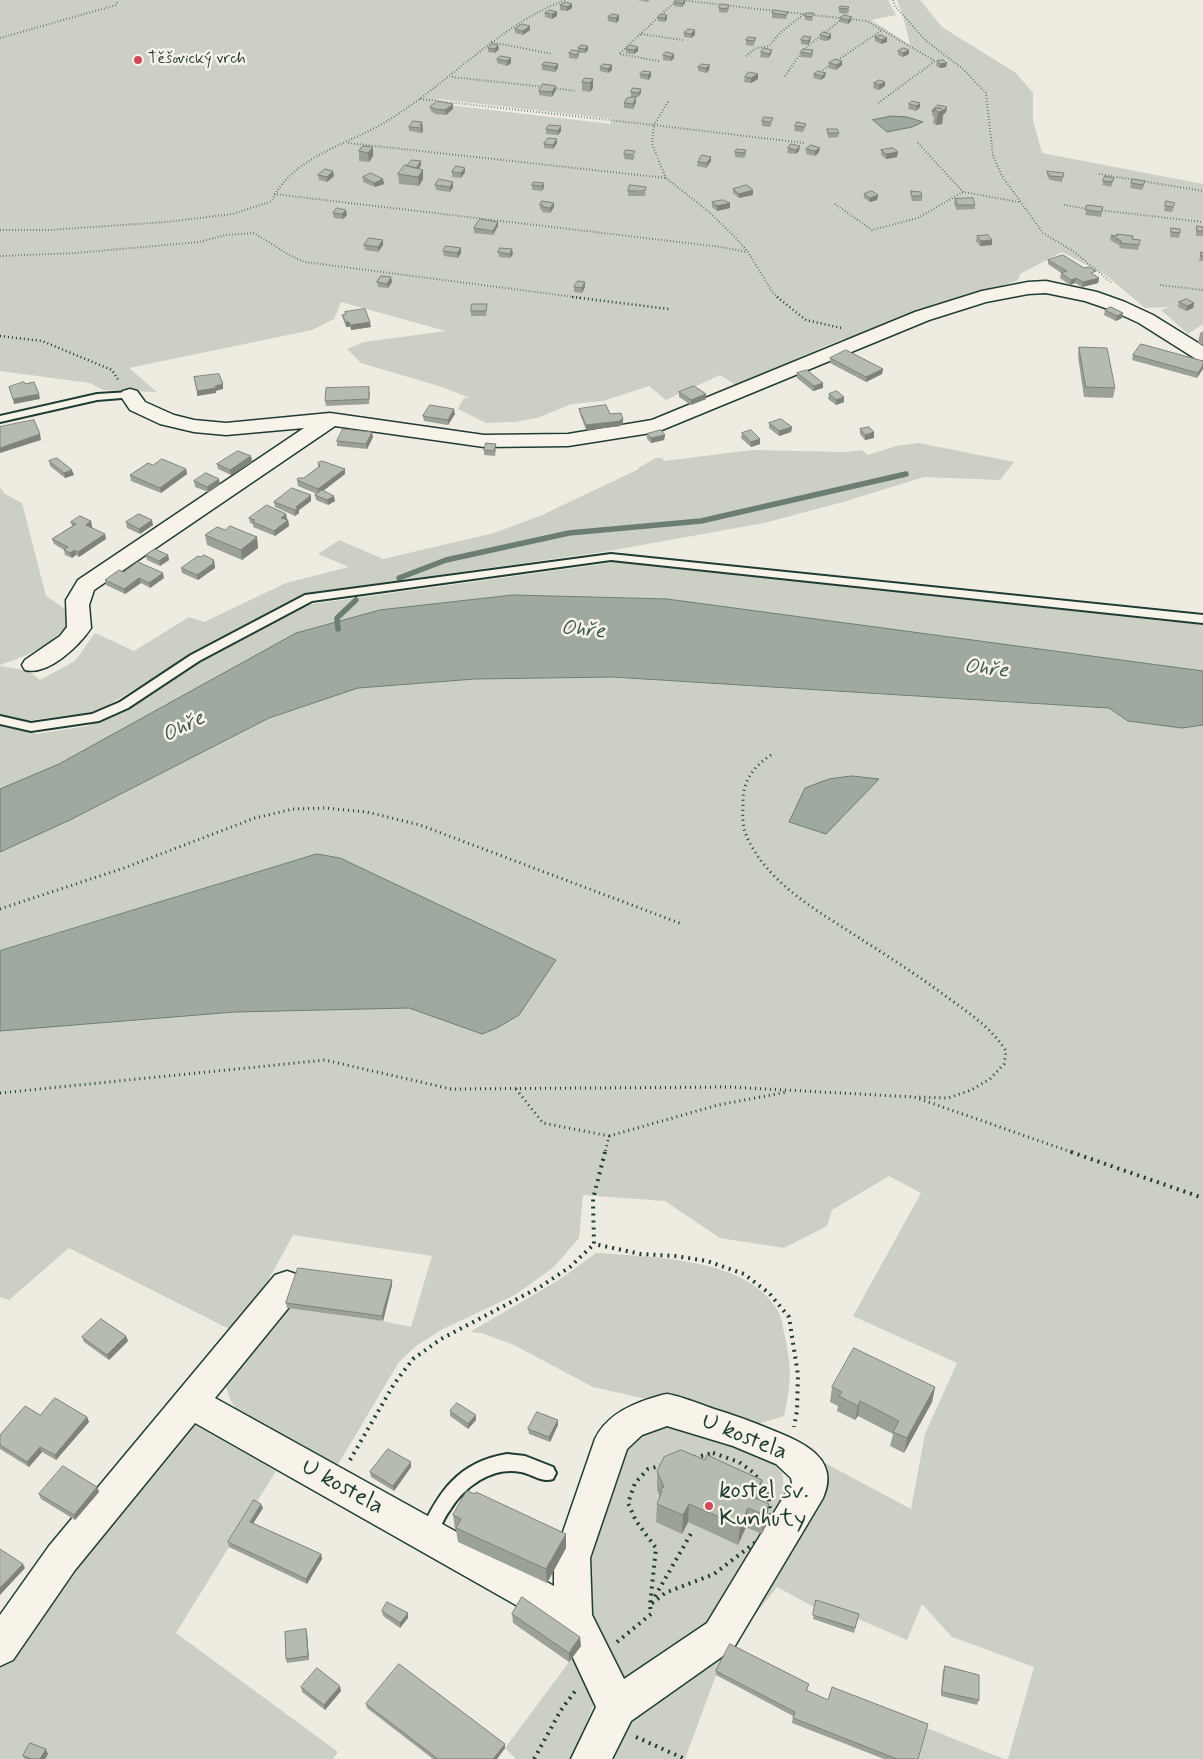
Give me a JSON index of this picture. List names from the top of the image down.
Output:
{
  "streets": {
    "street": ["U kostela"]
  },
  "water": ["Ohře"],
  "places": ["Těšovický vrch", "kostel sv. Kunhuty"]
}
